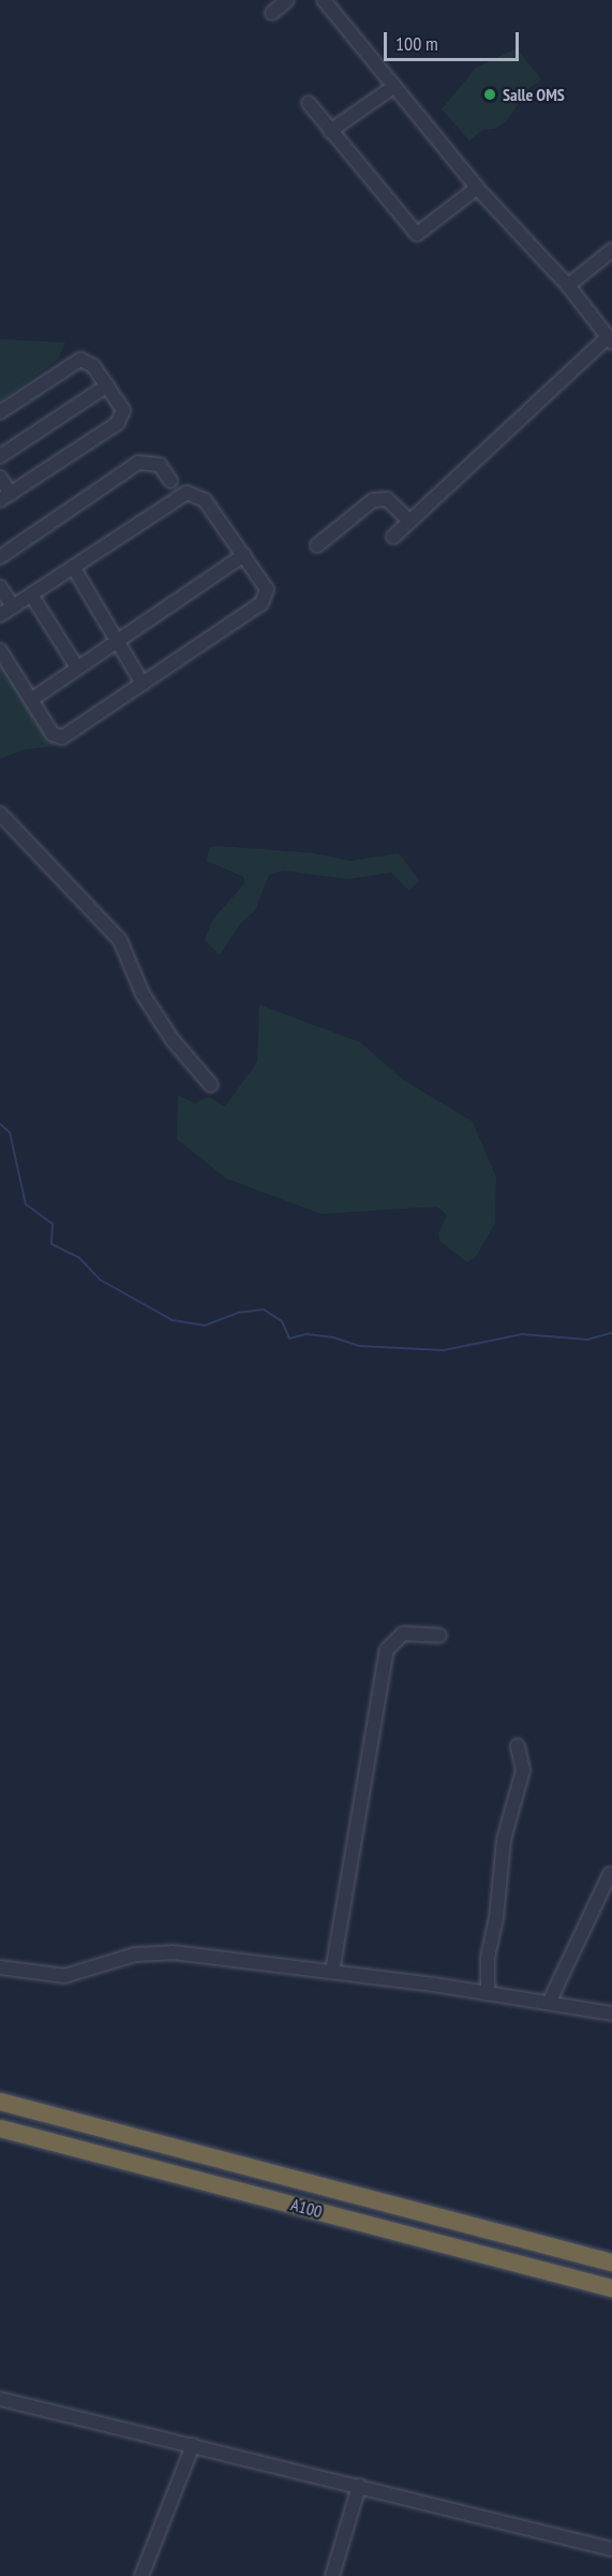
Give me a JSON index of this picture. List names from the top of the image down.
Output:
{
  "streets": {
    "highway": ["A100"]
  },
  "places": ["Salle OMS"],
  "scale_bar": "100 m"
}
